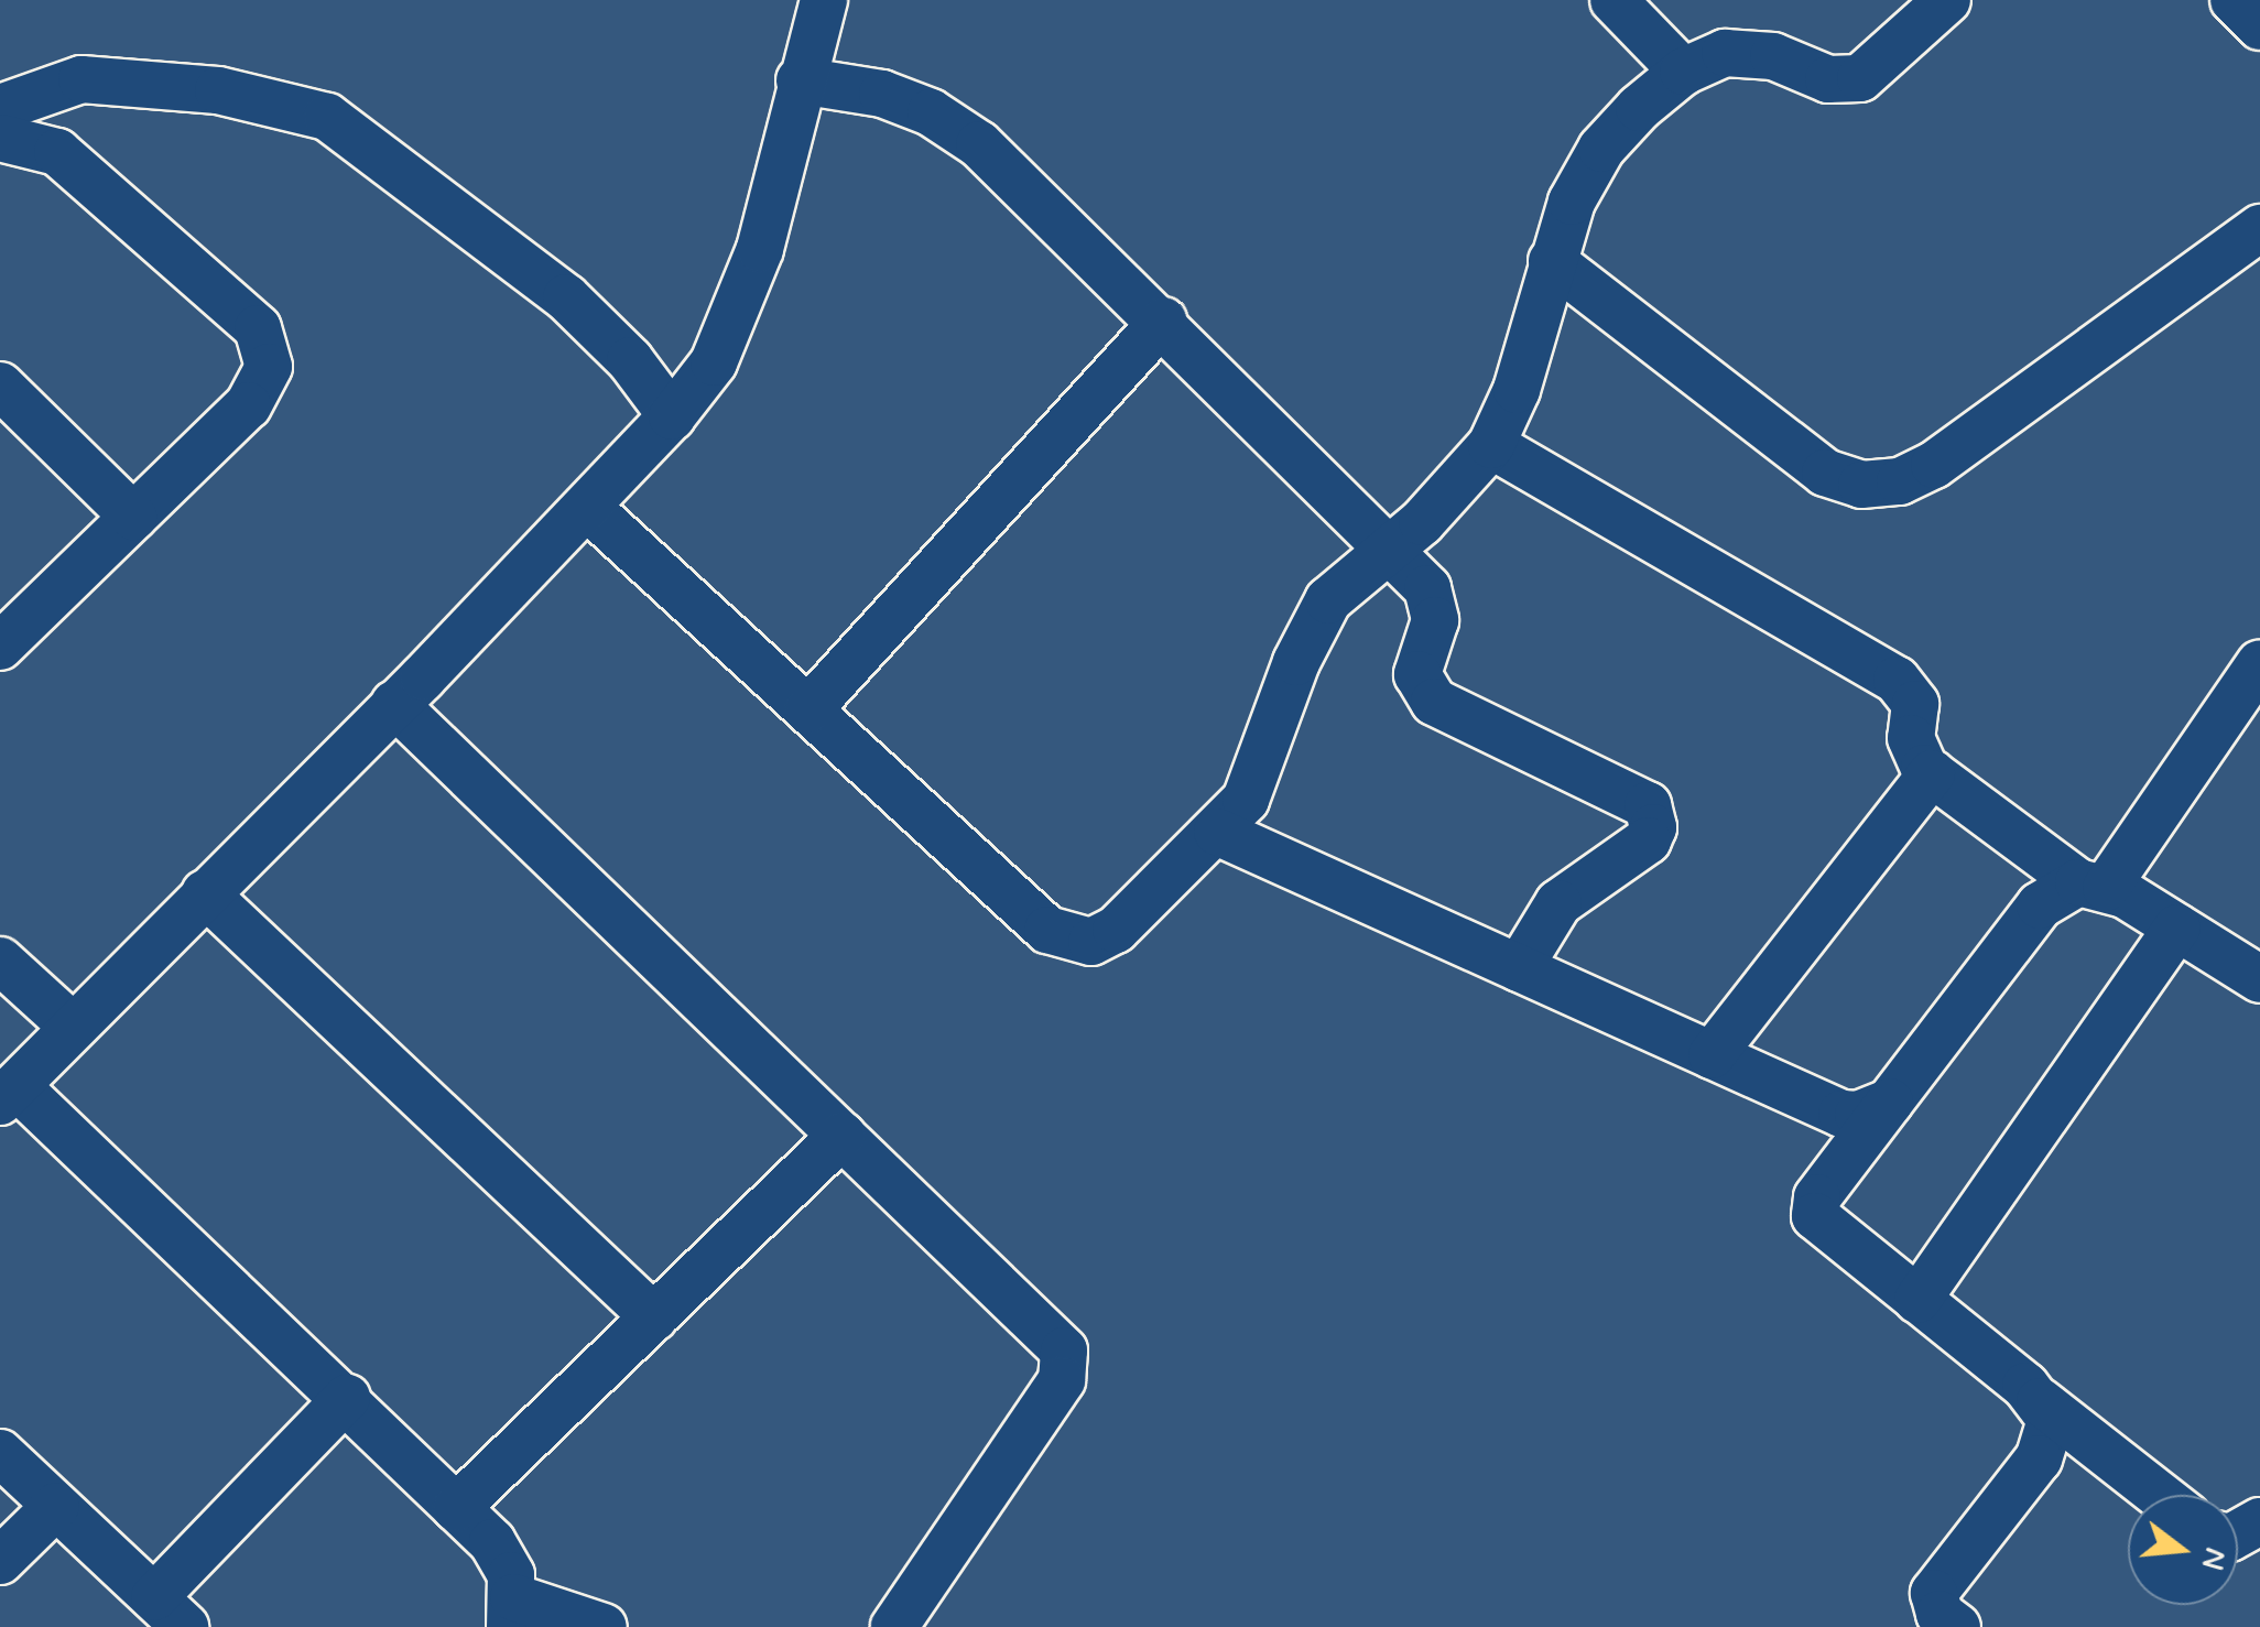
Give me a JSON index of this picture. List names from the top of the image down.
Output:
{
  "north": "right"
}
